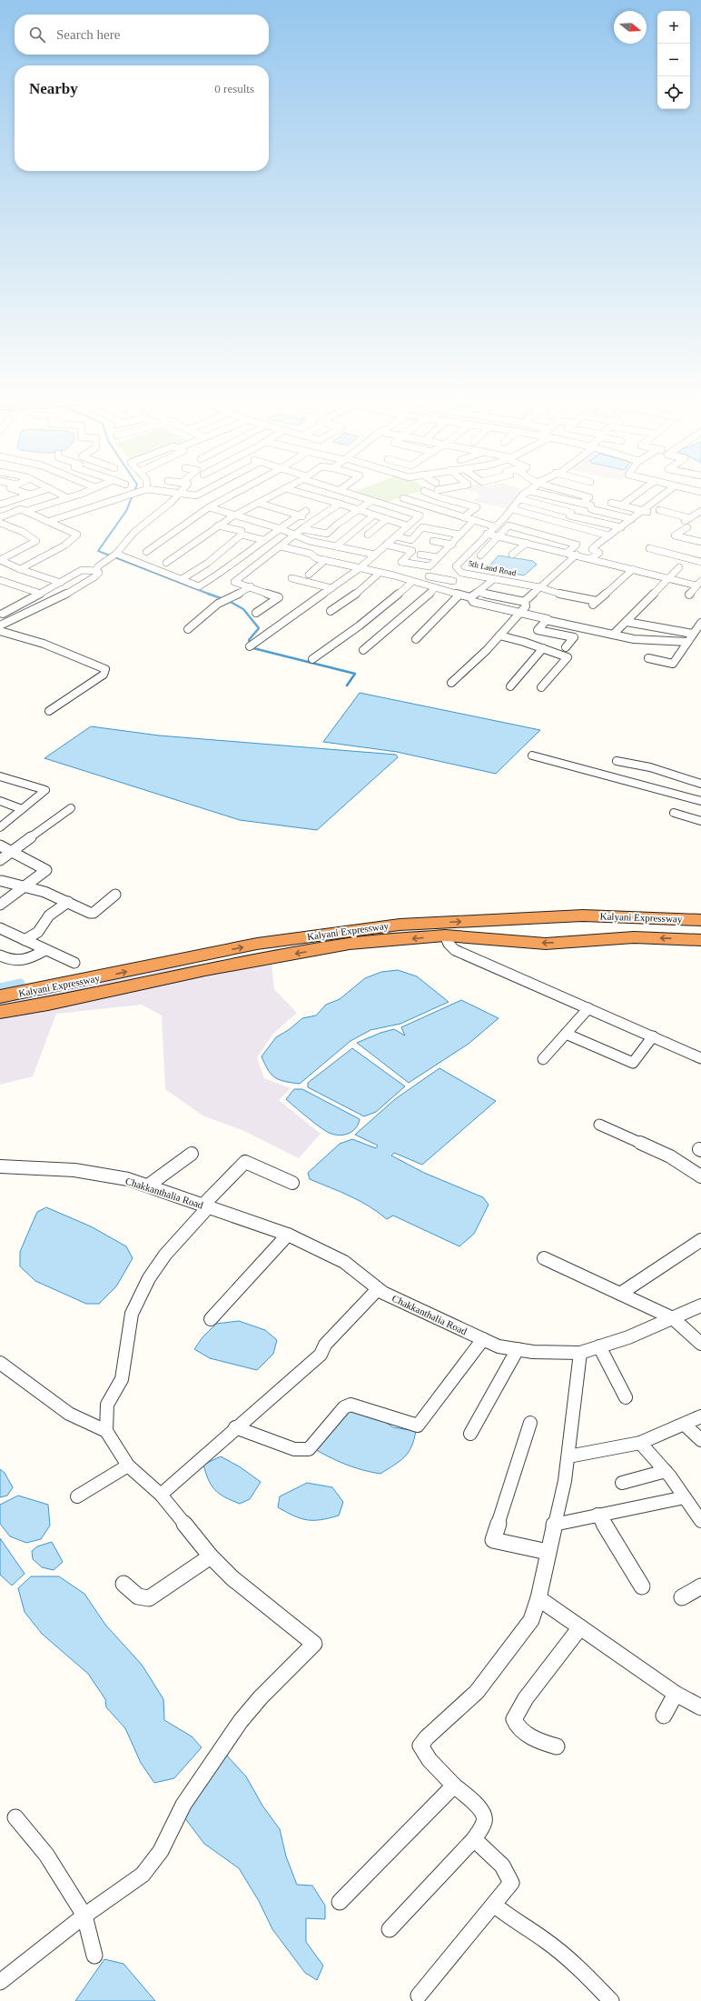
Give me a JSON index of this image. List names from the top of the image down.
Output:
{
  "streets": {
    "highway": ["Kalyani Expressway"],
    "street": ["5th Land Road", "Chakkanthalia Road"]
  },
  "north": "right",
  "page": {
    "map_buttons": ["+", "−"],
    "search": "Search here",
    "heading": ["Nearby", "0 results"]
  }
}
